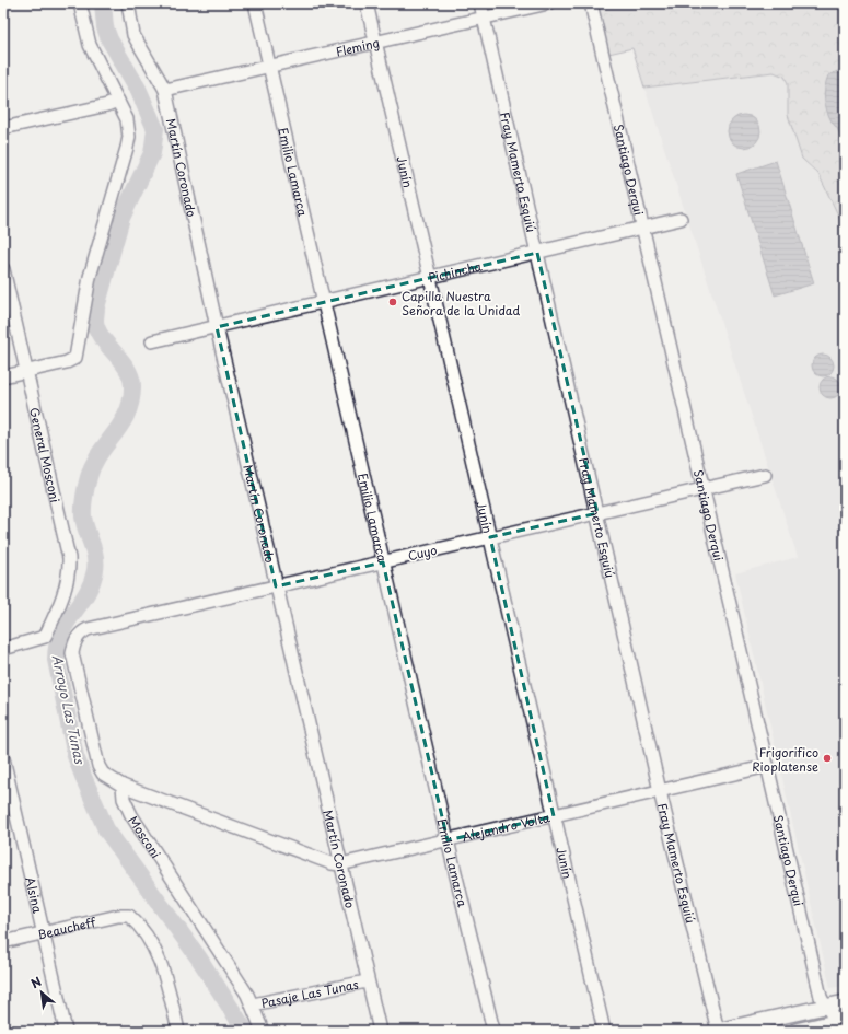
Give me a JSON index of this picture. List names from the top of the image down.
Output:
{
  "streets": {
    "street": [
      "Fleming",
      "Martín Coronado",
      "Santiago Derqui",
      "Emilio Lamarca",
      "Junín",
      "Fray Mamerto Esquiú",
      "Pichincha",
      "General Mosconi",
      "Cuyo",
      "Alejandro Volta",
      "Mosconi",
      "Alsina",
      "Beaucheff",
      "Pasaje Las Tunas"
    ]
  },
  "crossings": [
    ["Fleming", "Martín Coronado"],
    ["Fleming", "Emilio Lamarca"],
    ["Fleming", "Junín"],
    ["Fleming", "Fray Mamerto Esquiú"],
    ["Martín Coronado", "Pichincha"],
    ["Martín Coronado", "Cuyo"],
    ["Martín Coronado", "Alejandro Volta"],
    ["Martín Coronado", "Pasaje Las Tunas"],
    ["Santiago Derqui", "Pichincha"],
    ["Santiago Derqui", "Cuyo"],
    ["Santiago Derqui", "Alejandro Volta"],
    ["Emilio Lamarca", "Pichincha"],
    ["Emilio Lamarca", "Cuyo"],
    ["Emilio Lamarca", "Alejandro Volta"],
    ["Junín", "Pichincha"],
    ["Junín", "Cuyo"],
    ["Junín", "Alejandro Volta"],
    ["Fray Mamerto Esquiú", "Pichincha"],
    ["Fray Mamerto Esquiú", "Cuyo"],
    ["Fray Mamerto Esquiú", "Alejandro Volta"],
    ["Cuyo", "Alejandro Volta"],
    ["Cuyo", "Mosconi"],
    ["Alejandro Volta", "Mosconi"],
    ["Mosconi", "Pasaje Las Tunas"],
    ["Alsina", "Beaucheff"]
  ],
  "water": ["Arroyo Las Tunas"],
  "places": ["Capilla Nuestra Señora de la Unidad", "Frigorifico Rioplatense"],
  "north": "top left"
}
